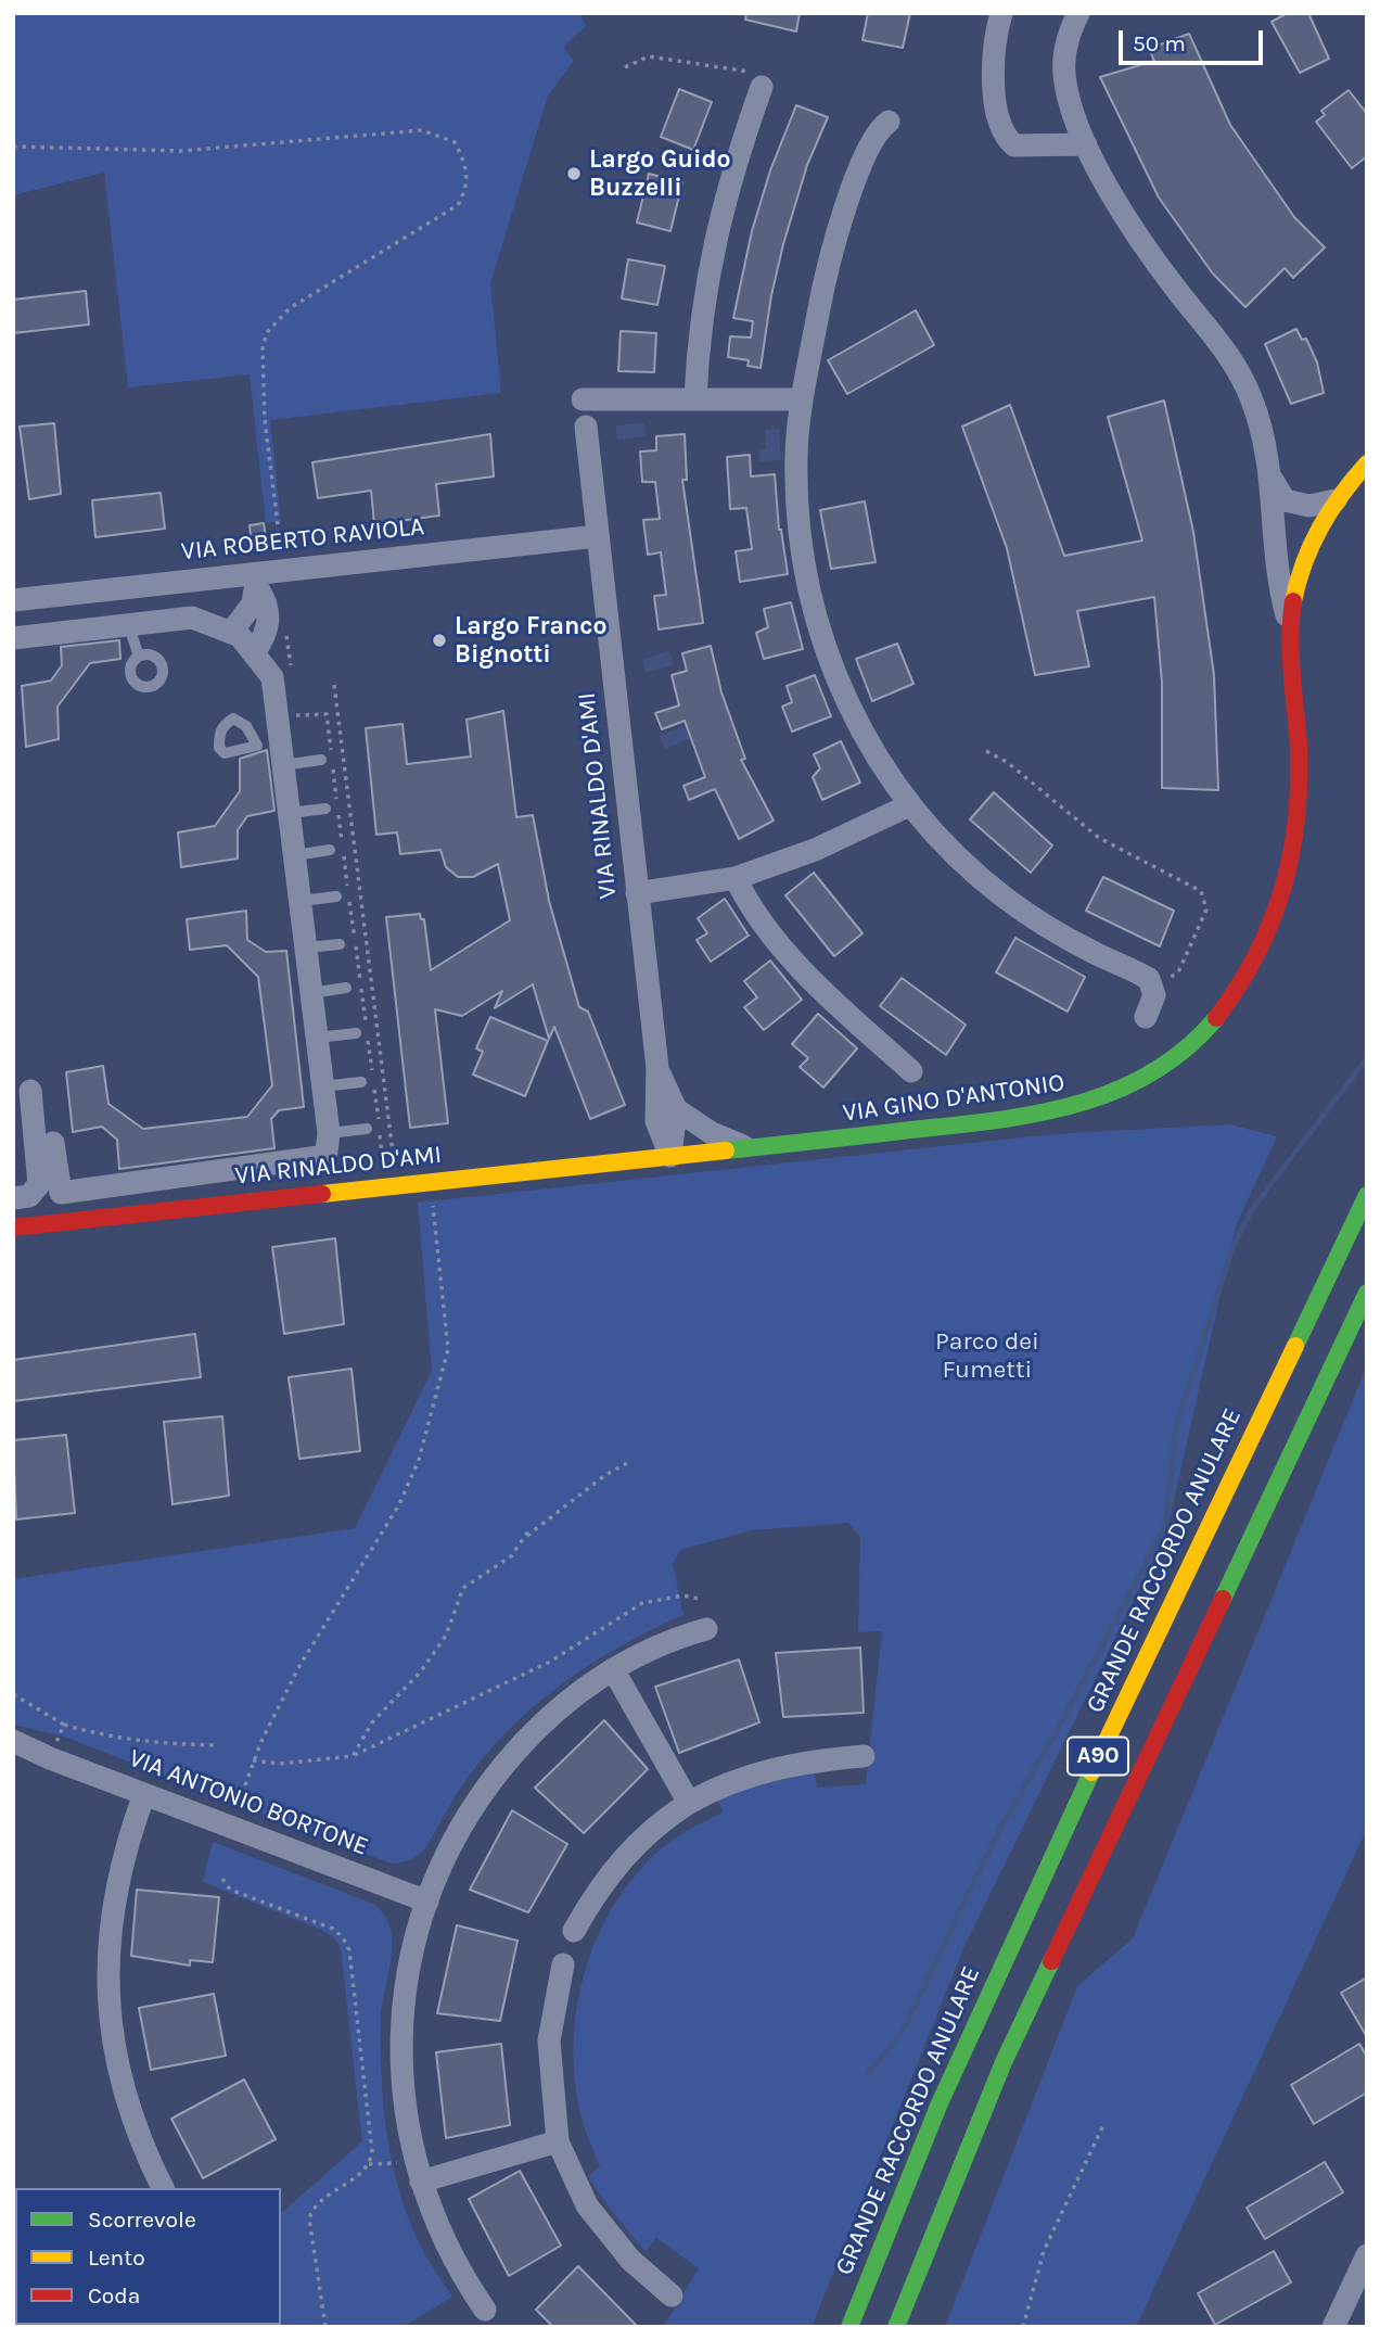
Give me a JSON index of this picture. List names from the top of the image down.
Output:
{
  "streets": {
    "main road": [
      "VIA RINALDO D'AMI",
      "VIA GINO D'ANTONIO",
      "GRANDE RACCORDO ANULARE",
      "A90"
    ],
    "street": ["VIA ROBERTO RAVIOLA", "VIA ANTONIO BORTONE"]
  },
  "crossings": [
    ["VIA ROBERTO RAVIOLA", "VIA RINALDO D'AMI"],
    ["VIA RINALDO D'AMI", "VIA GINO D'ANTONIO"]
  ],
  "parks": ["Parco dei Fumetti"],
  "places": ["Largo Guido Buzzelli", "Largo Franco Bignotti"],
  "legend": ["Scorrevole", "Lento", "Coda"],
  "scale_bar": "50 m"
}
